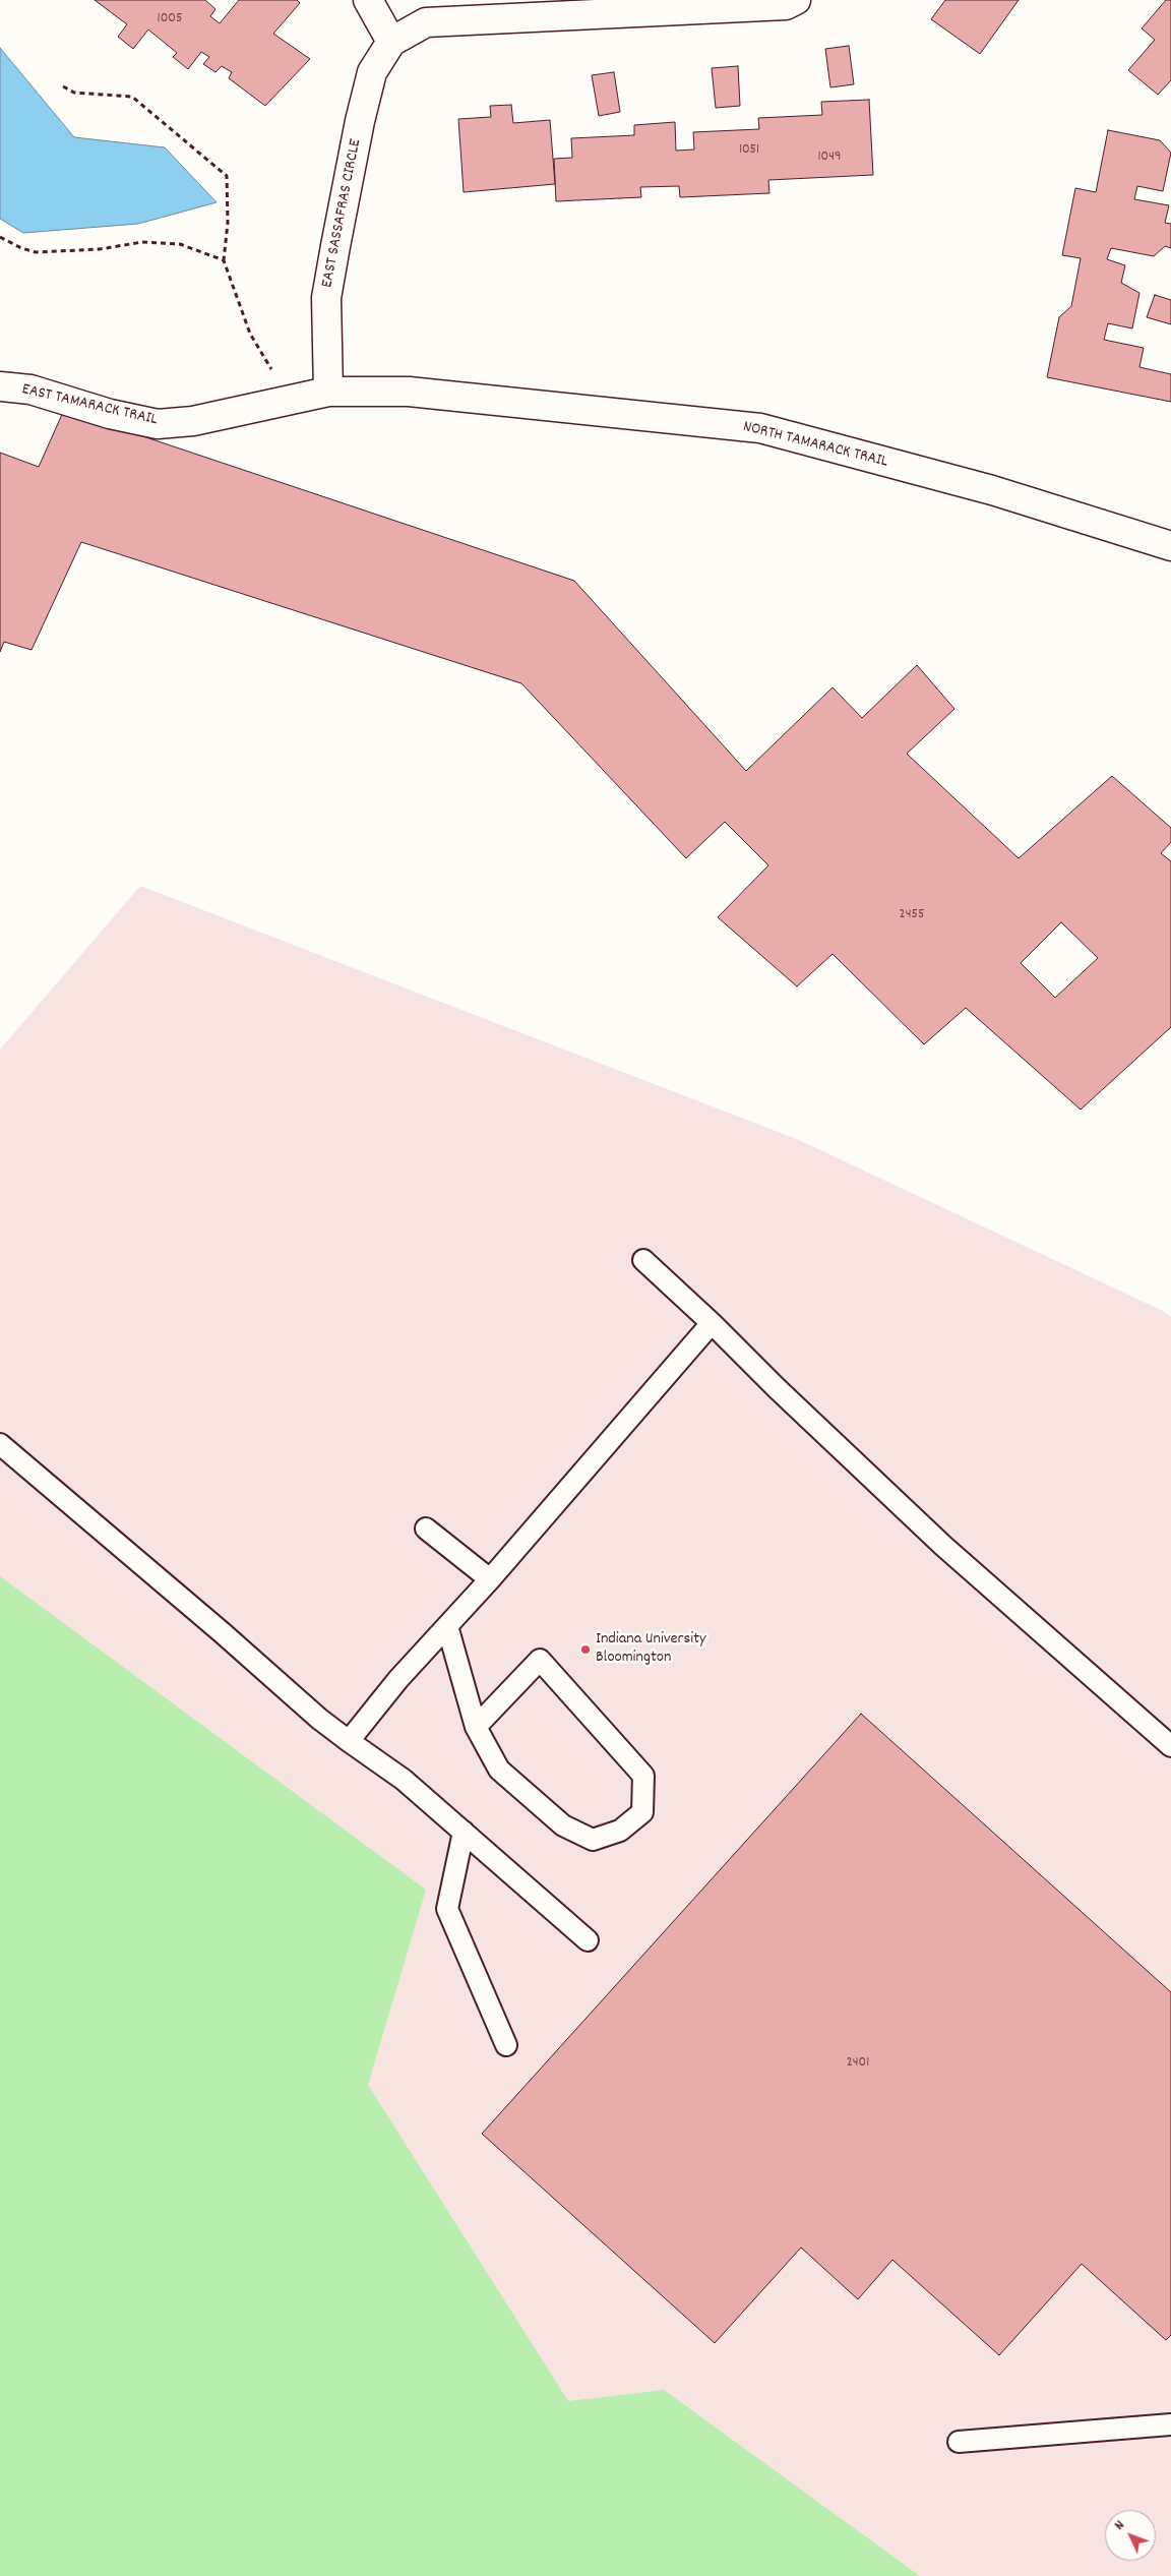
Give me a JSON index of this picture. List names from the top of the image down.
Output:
{
  "streets": {
    "street": ["EAST SASSAFRAS CIRCLE", "EAST TAMARACK TRAIL", "NORTH TAMARACK TRAIL"]
  },
  "crossings": [
    ["EAST SASSAFRAS CIRCLE", "EAST TAMARACK TRAIL"],
    ["EAST SASSAFRAS CIRCLE", "NORTH TAMARACK TRAIL"],
    ["EAST TAMARACK TRAIL", "NORTH TAMARACK TRAIL"]
  ],
  "places": ["Indiana University Bloomington"],
  "house_numbers": [
    "1005",
    "1051",
    "1049",
    "2455",
    "2401"
  ],
  "north": "top left"
}
